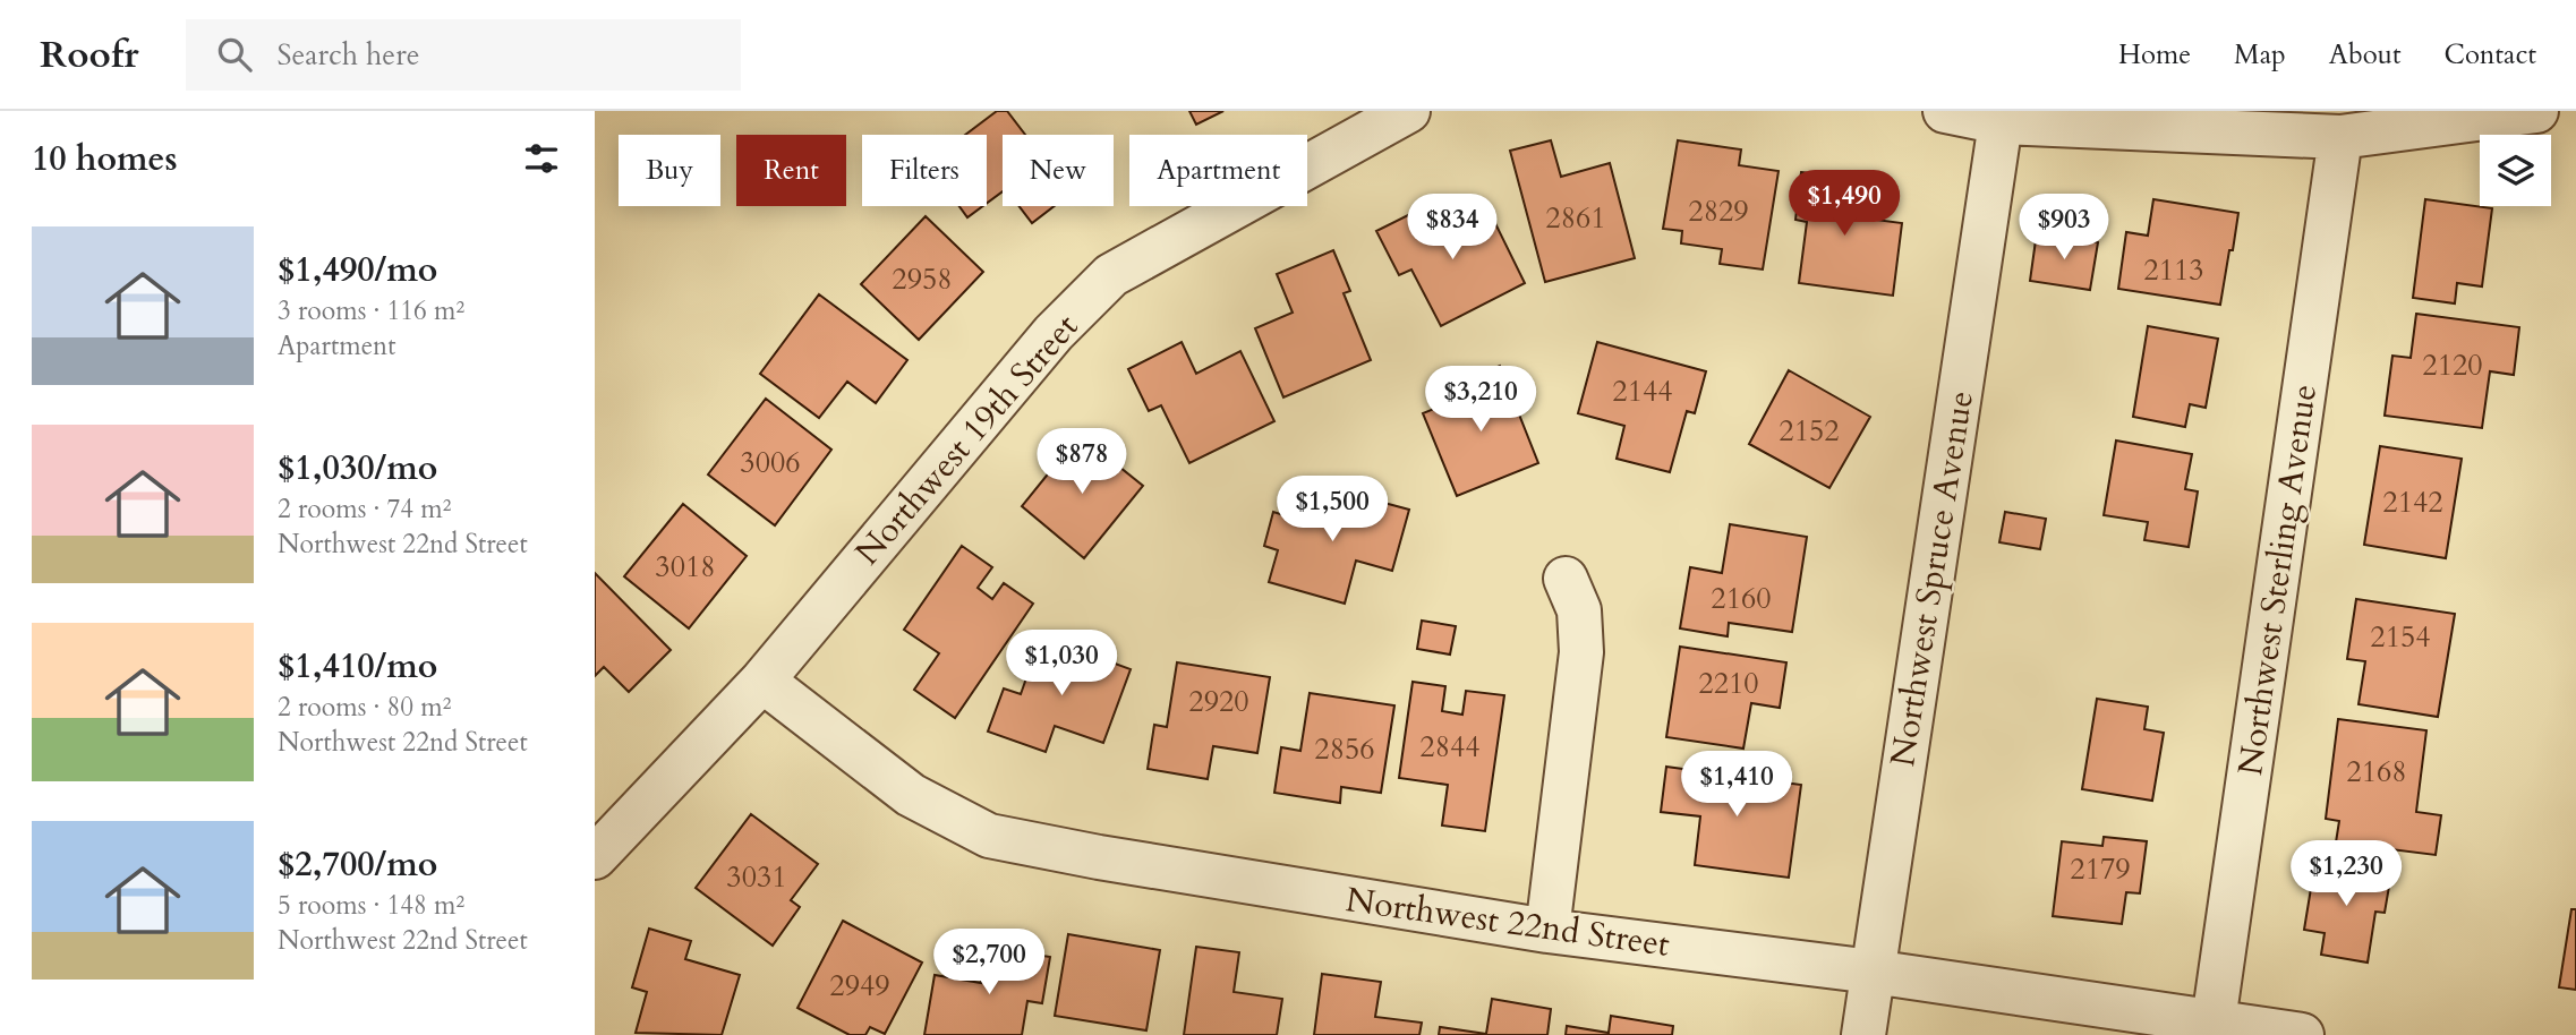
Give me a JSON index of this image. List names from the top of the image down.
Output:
{
  "streets": {
    "street": [
      "Northwest 19th Street",
      "Northwest Spruce Avenue",
      "Northwest Sterling Avenue",
      "Northwest 22nd Street"
    ]
  },
  "crossings": [
    ["Northwest 19th Street", "Northwest 22nd Street"],
    ["Northwest Spruce Avenue", "Northwest 22nd Street"],
    ["Northwest Sterling Avenue", "Northwest 22nd Street"]
  ],
  "house_numbers": [
    "2829",
    "2861",
    "2113",
    "2958",
    "2120",
    "2144",
    "2152",
    "3006",
    "2142",
    "3018",
    "2160",
    "2154",
    "2210",
    "2920",
    "2844",
    "2856",
    "2168",
    "2179",
    "3031",
    "2949"
  ],
  "page": {
    "header": "Roofr",
    "search": "Search here",
    "nav": [
      "Home",
      "Map",
      "About",
      "Contact"
    ],
    "heading": "10 homes",
    "chip": [
      "Buy",
      "Rent",
      "Filters",
      "New",
      "Apartment"
    ],
    "price": [
      "$1,490",
      "$834",
      "$903",
      "$3,210",
      "$878",
      "$1,500",
      "$1,030",
      "$1,410",
      "$1,230",
      "$2,700"
    ],
    "list": [
      {
        "name": "$1,490/mo",
        "note": "3 rooms · 116 m² · Apartment"
      },
      {
        "name": "$1,030/mo",
        "note": "2 rooms · 74 m² · Northwest 22nd Street"
      },
      {
        "name": "$1,410/mo",
        "note": "2 rooms · 80 m² · Northwest 22nd Street"
      },
      {
        "name": "$2,700/mo",
        "note": "5 rooms · 148 m² · Northwest 22nd Street"
      }
    ]
  }
}
